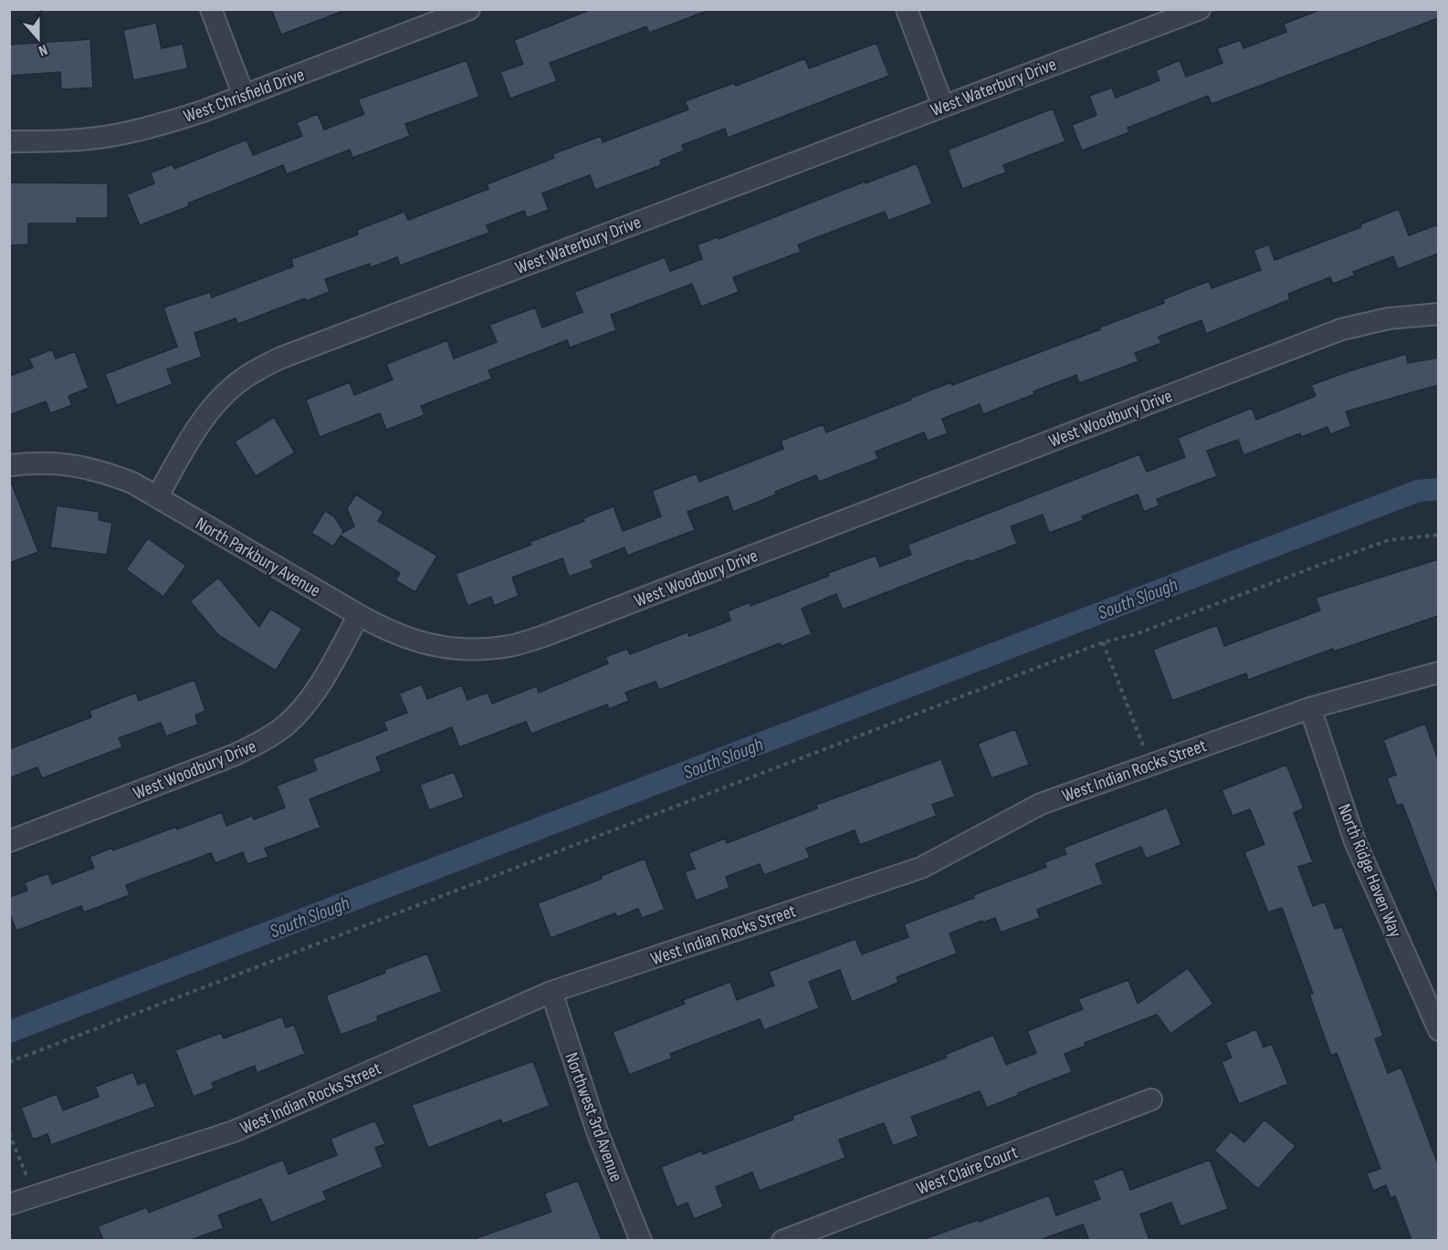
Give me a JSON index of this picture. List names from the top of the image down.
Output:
{
  "streets": {
    "street": [
      "West Waterbury Drive",
      "West Chrisfield Drive",
      "West Woodbury Drive",
      "North Parkbury Avenue",
      "West Indian Rocks Street",
      "North Ridge Haven Way",
      "Northwest 3rd Avenue",
      "West Claire Court"
    ]
  },
  "crossings": [
    ["West Waterbury Drive", "North Parkbury Avenue"],
    ["West Woodbury Drive", "North Parkbury Avenue"],
    ["West Indian Rocks Street", "North Ridge Haven Way"],
    ["West Indian Rocks Street", "Northwest 3rd Avenue"]
  ],
  "water": ["South Slough"],
  "north": "bottom"
}
